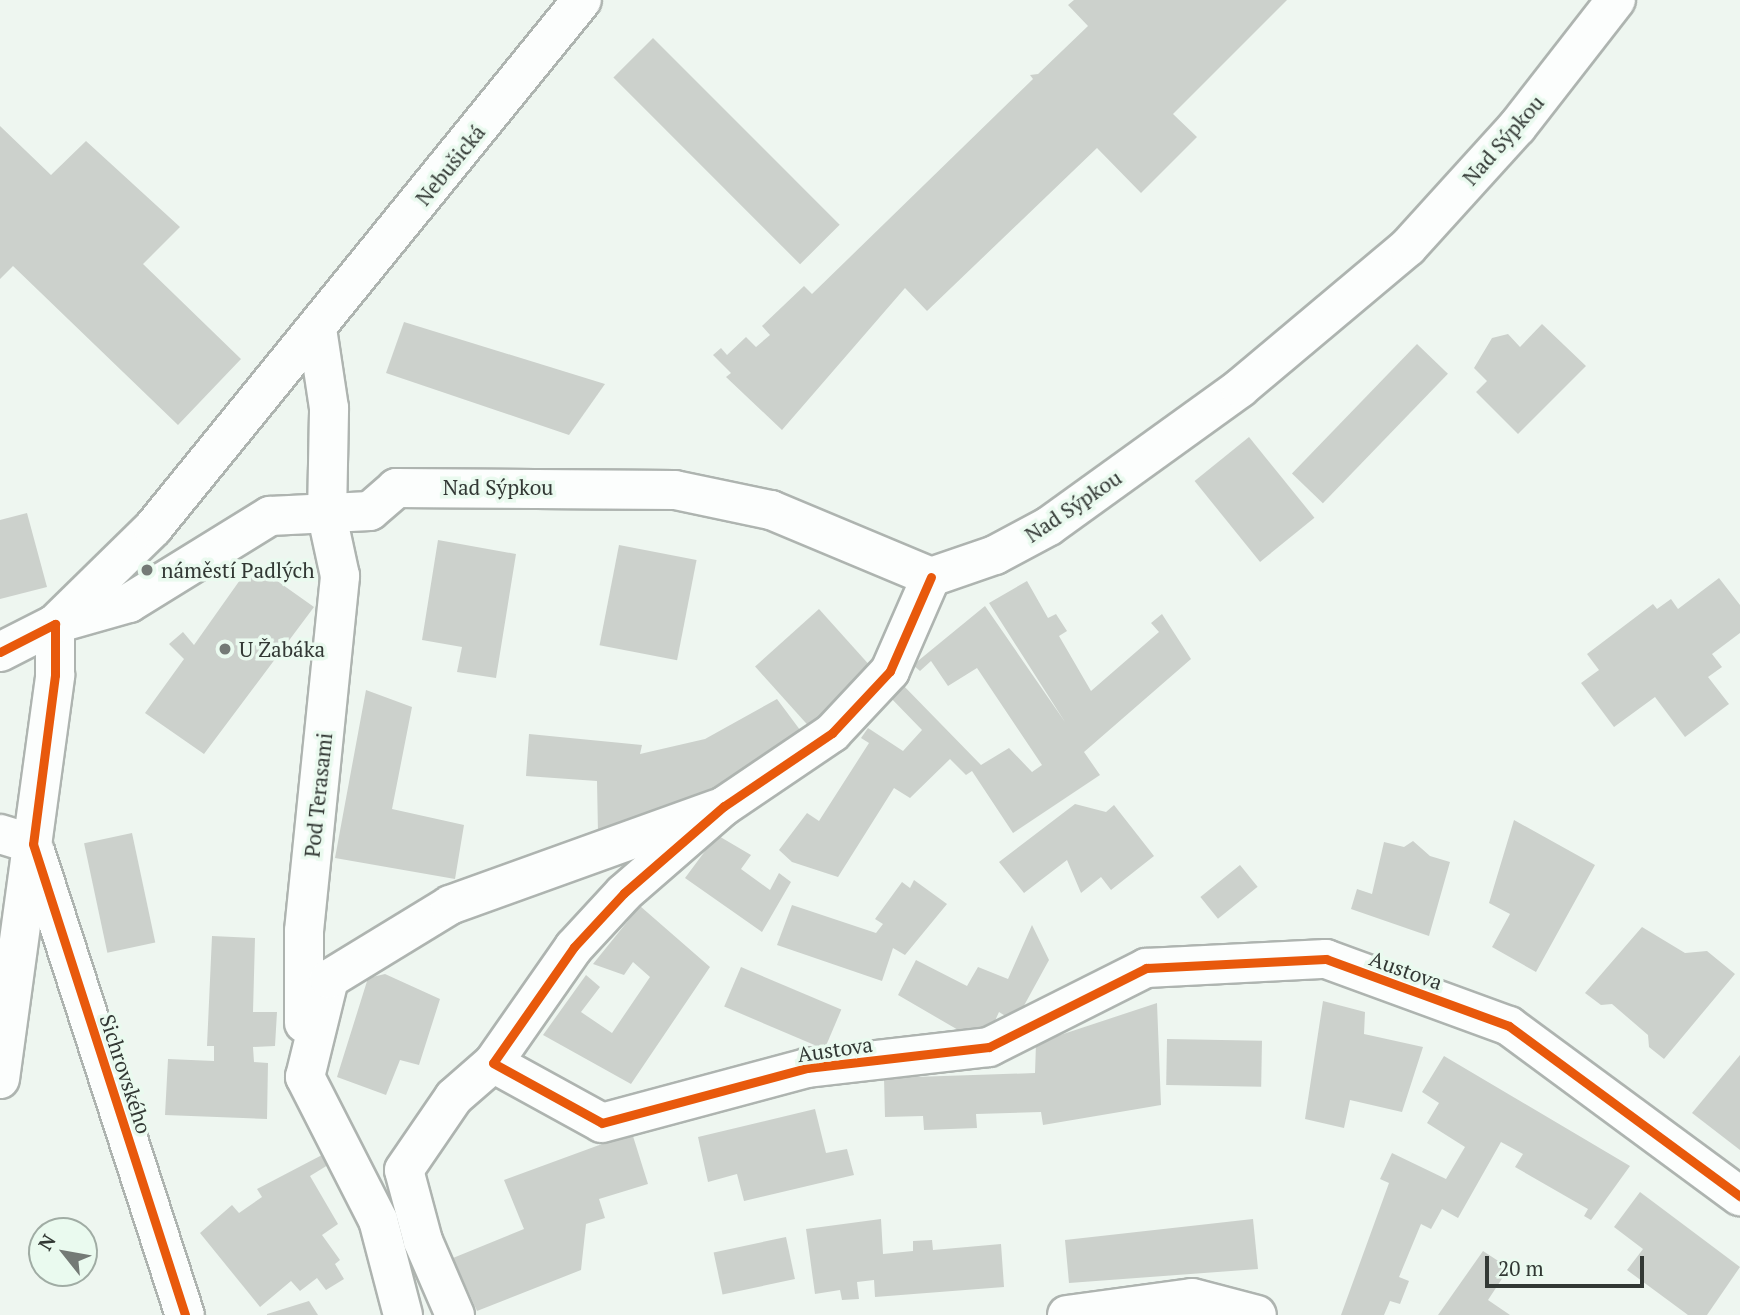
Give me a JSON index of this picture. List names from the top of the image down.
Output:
{
  "streets": {
    "street": [
      "Nad Sýpkou",
      "Nebušická",
      "Pod Terasami",
      "Austova",
      "Sichrovského"
    ]
  },
  "crossings": [
    ["Nad Sýpkou", "Pod Terasami"]
  ],
  "places": ["náměstí Padlých", "U Žabáka"],
  "scale_bar": "20 m",
  "north": "top left"
}
